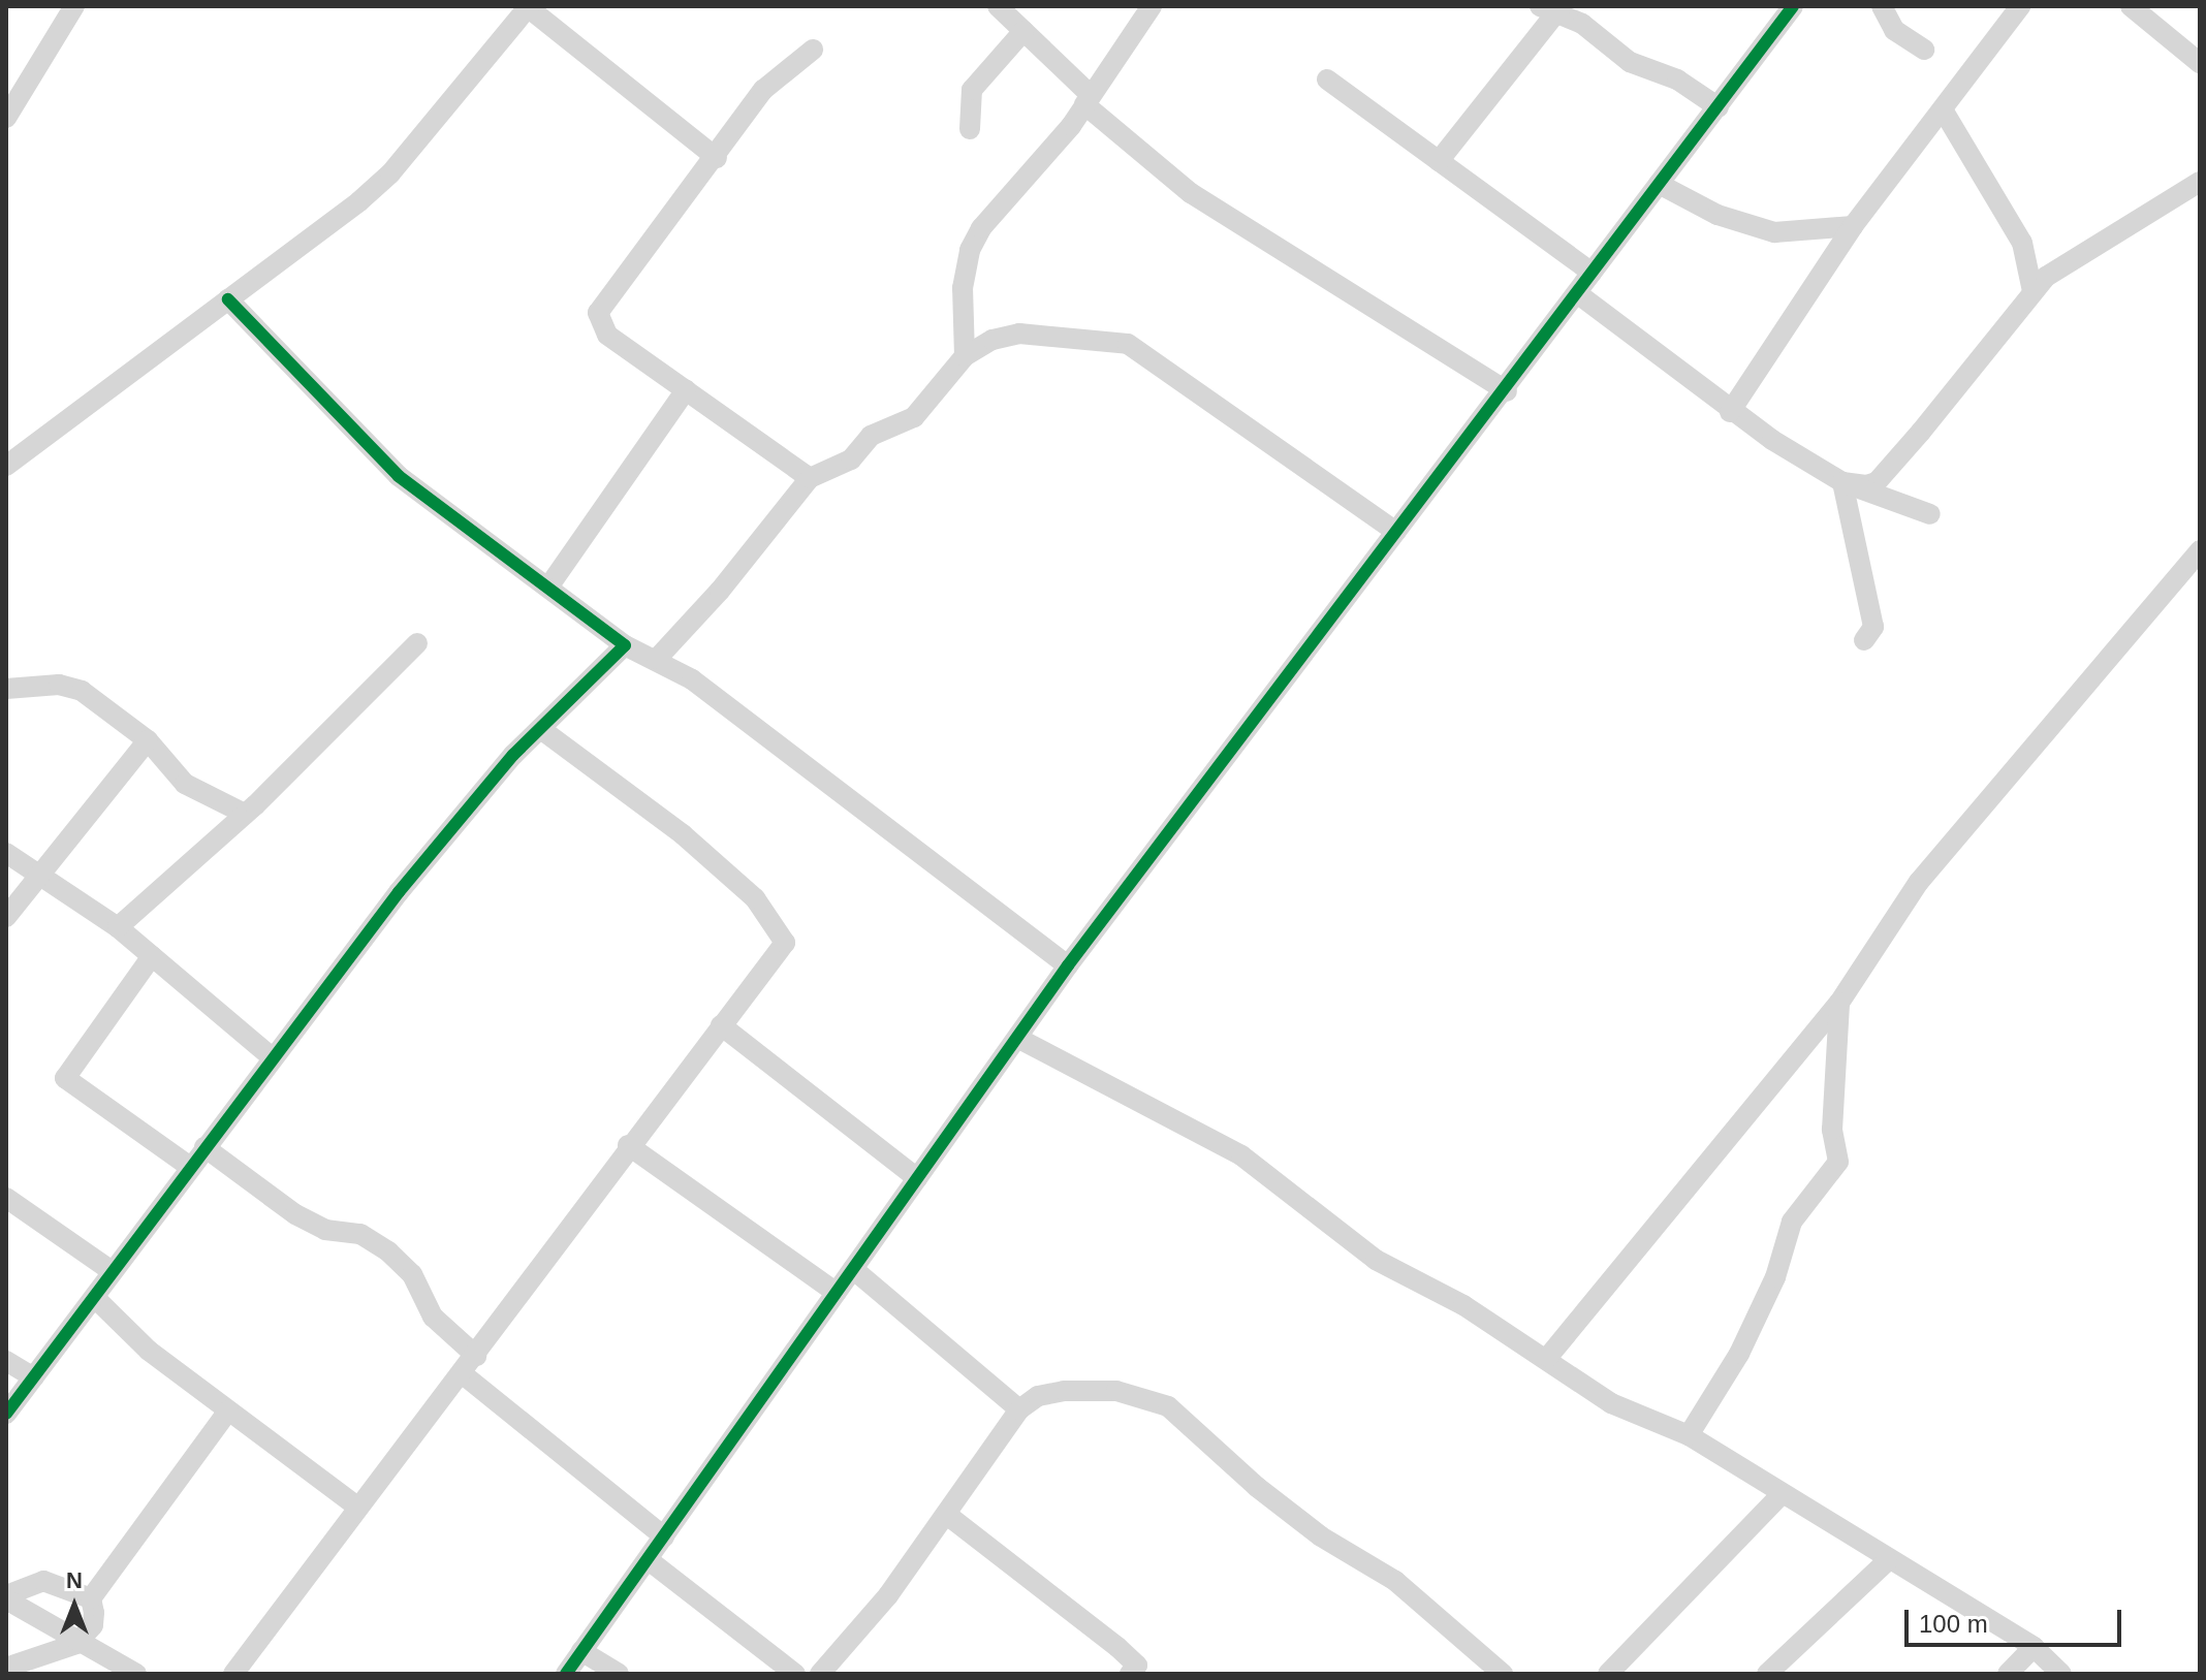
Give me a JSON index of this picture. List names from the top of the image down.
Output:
{
  "scale_bar": "100 m",
  "north": "top"
}
